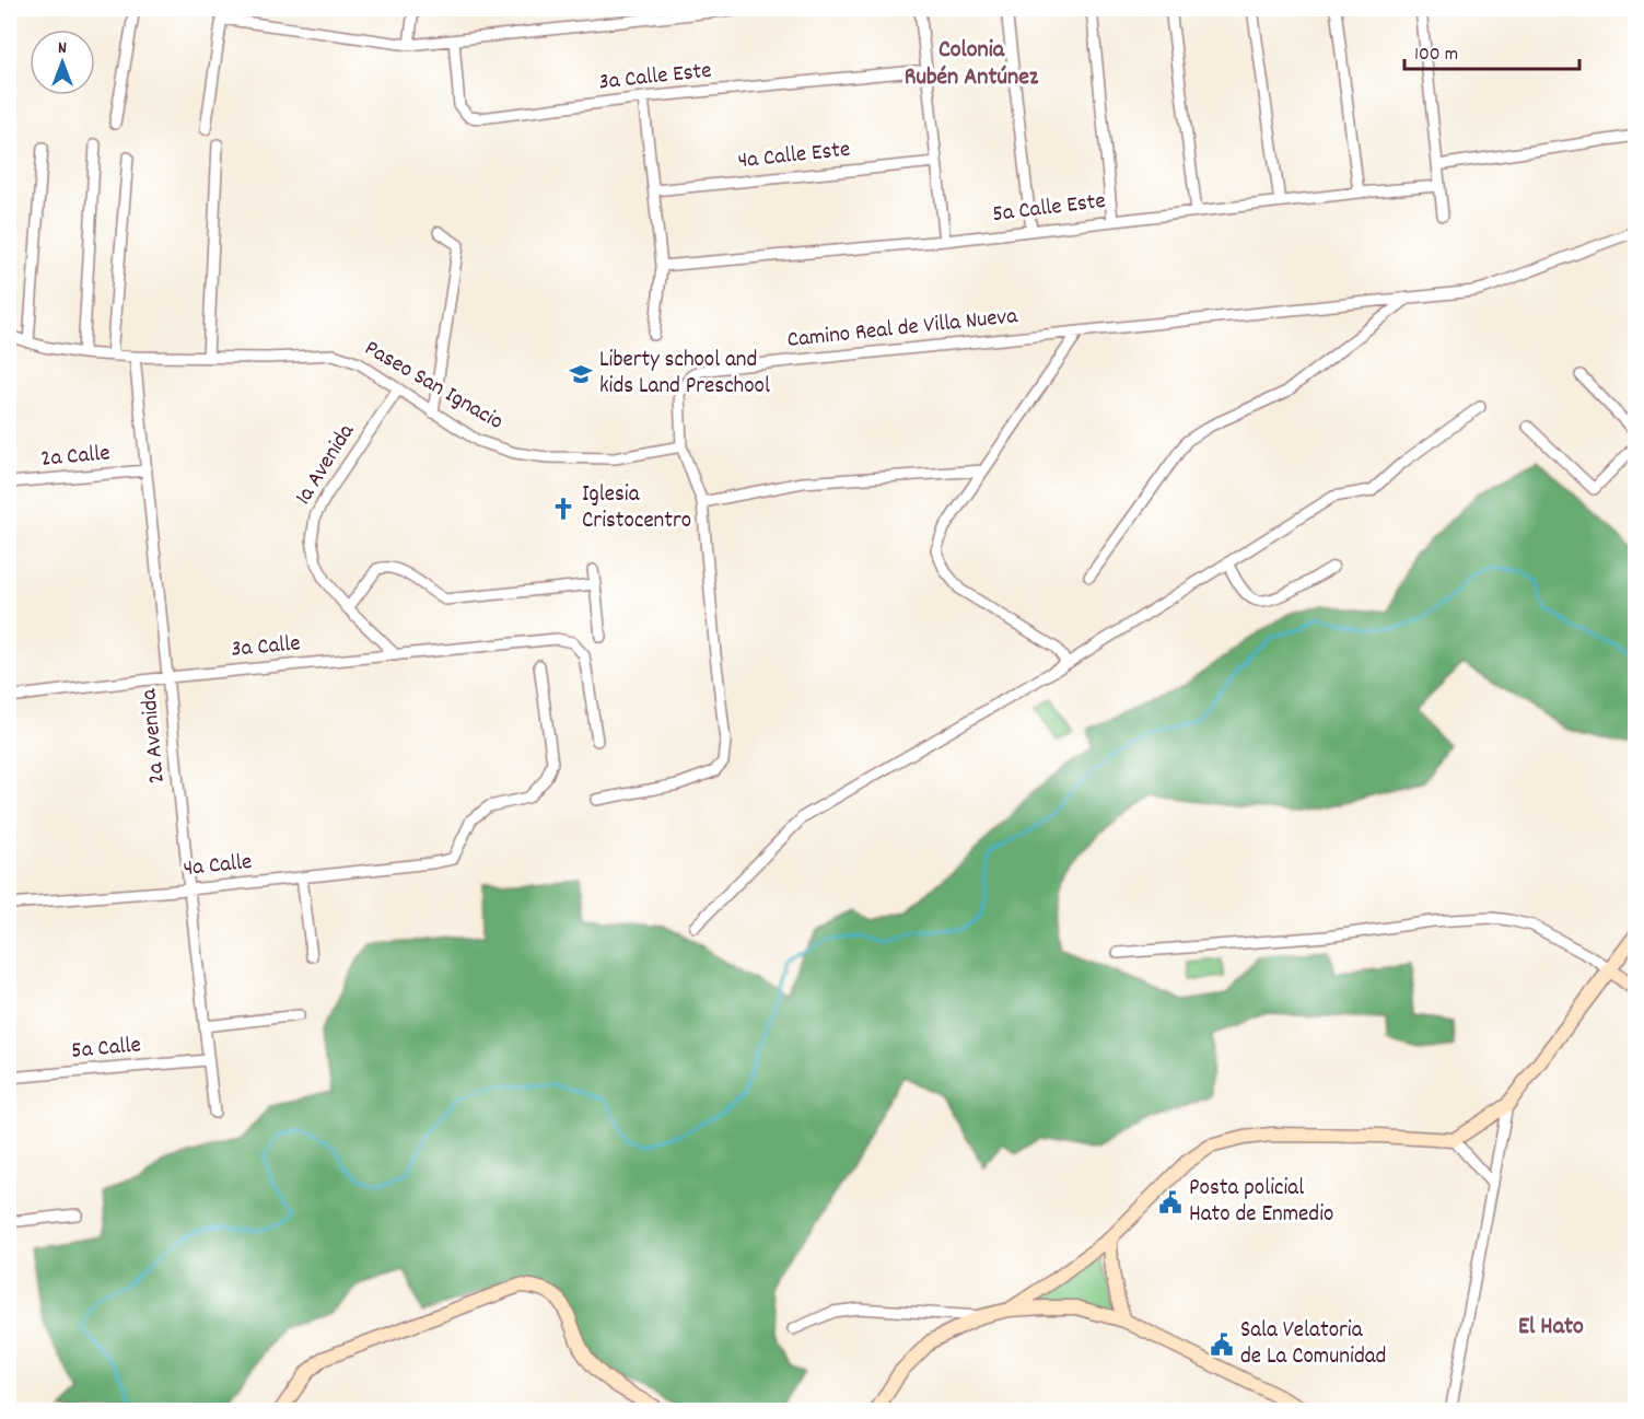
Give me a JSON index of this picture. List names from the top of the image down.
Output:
{
  "streets": {
    "street": [
      "3a Calle Este",
      "4a Calle Este",
      "5a Calle Este",
      "Camino Real de Villa Nueva",
      "Paseo San Ignacio",
      "2a Calle",
      "1a Avenida",
      "3a Calle",
      "2a Avenida",
      "4a Calle",
      "5a Calle"
    ]
  },
  "crossings": [
    ["Camino Real de Villa Nueva", "Paseo San Ignacio"],
    ["Paseo San Ignacio", "1a Avenida"],
    ["Paseo San Ignacio", "2a Avenida"],
    ["2a Calle", "2a Avenida"],
    ["1a Avenida", "3a Calle"],
    ["3a Calle", "2a Avenida"],
    ["2a Avenida", "4a Calle"],
    ["2a Avenida", "5a Calle"]
  ],
  "districts": ["Colonia Rubén Antúnez", "El Hato"],
  "places": {
    "school or university": ["Liberty school and kids Land Preschool"],
    "church": ["Iglesia Cristocentro"],
    "public building": ["Posta policial Hato de Enmedio", "Sala Velatoria de La Comunidad"]
  },
  "scale_bar": "100 m",
  "north": "top"
}
